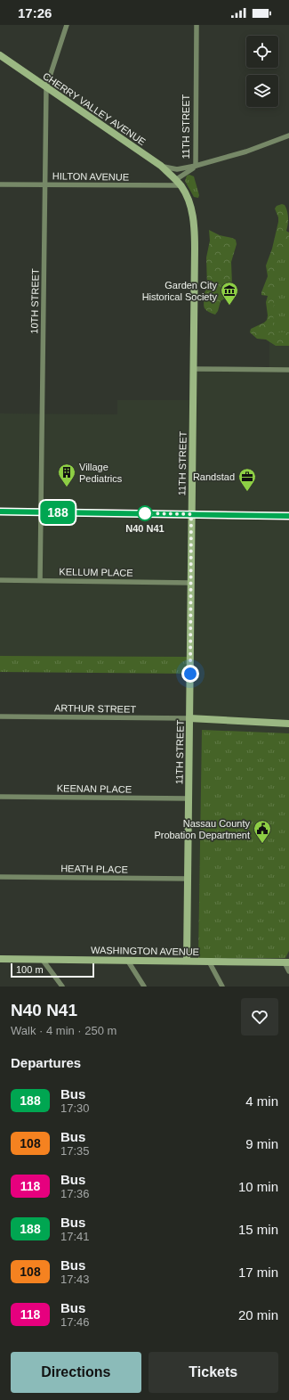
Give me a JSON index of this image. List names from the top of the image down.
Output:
{
  "streets": {
    "main road": ["CHERRY VALLEY AVENUE", "11TH STREET", "WASHINGTON AVENUE"],
    "street": [
      "HILTON AVENUE",
      "10TH STREET",
      "KELLUM PLACE",
      "ARTHUR STREET",
      "KEENAN PLACE",
      "HEATH PLACE"
    ]
  },
  "crossings": [
    ["CHERRY VALLEY AVENUE", "11TH STREET"],
    ["CHERRY VALLEY AVENUE", "10TH STREET"],
    ["11TH STREET", "HILTON AVENUE"],
    ["11TH STREET", "KELLUM PLACE"],
    ["11TH STREET", "ARTHUR STREET"],
    ["11TH STREET", "KEENAN PLACE"],
    ["11TH STREET", "HEATH PLACE"],
    ["11TH STREET", "WASHINGTON AVENUE"],
    ["HILTON AVENUE", "10TH STREET"],
    ["10TH STREET", "KELLUM PLACE"]
  ],
  "places": {
    "museum": ["Garden City Historical Society"],
    "building": ["Village Pediatrics"],
    "office": ["Randstad"],
    "other": ["N40 N41"],
    "public building": ["Nassau County Probation Department"]
  },
  "lines": ["bus line 188"],
  "scale_bar": "100 m",
  "page": {
    "status": "17:26",
    "on_map": "188",
    "scale": "100 m",
    "heading": [
      ["N40 N41", "Walk · 4 min · 250 m"],
      "Departures"
    ],
    "list": [
      {
        "mark": "188",
        "name": "Bus",
        "note": "17:30",
        "value": "4 min"
      },
      {
        "mark": "108",
        "name": "Bus",
        "note": "17:35",
        "value": "9 min"
      },
      {
        "mark": "118",
        "name": "Bus",
        "note": "17:36",
        "value": "10 min"
      },
      {
        "mark": "188",
        "name": "Bus",
        "note": "17:41",
        "value": "15 min"
      },
      {
        "mark": "108",
        "name": "Bus",
        "note": "17:43",
        "value": "17 min"
      },
      {
        "mark": "118",
        "name": "Bus",
        "note": "17:46",
        "value": "20 min"
      }
    ],
    "buttons": ["Directions", "Tickets"]
  }
}
